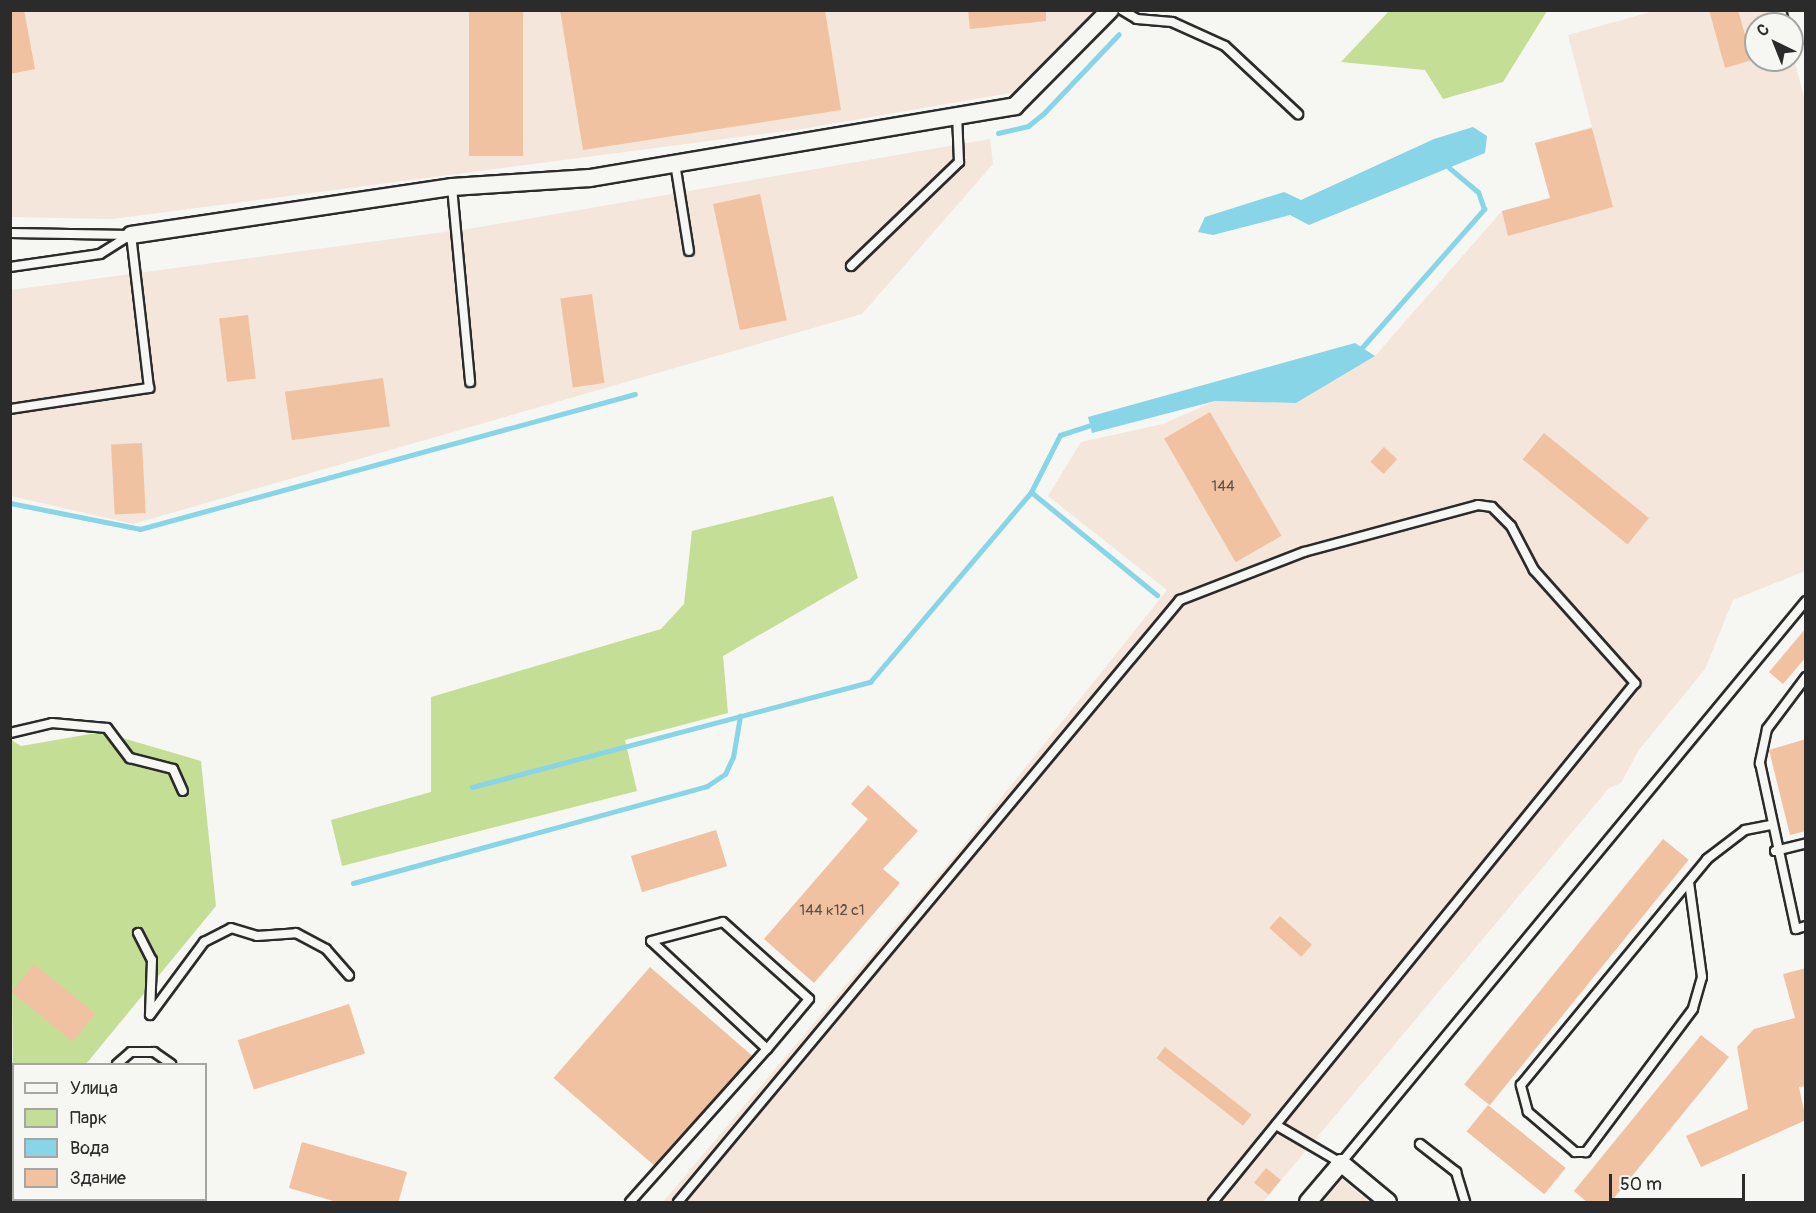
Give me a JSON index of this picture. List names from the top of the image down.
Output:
{
  "house_numbers": ["144", "144 к12 с1"],
  "legend": [
    "Улица",
    "Парк",
    "Вода",
    "Здание"
  ],
  "scale_bar": "50 m",
  "north": "top left"
}
